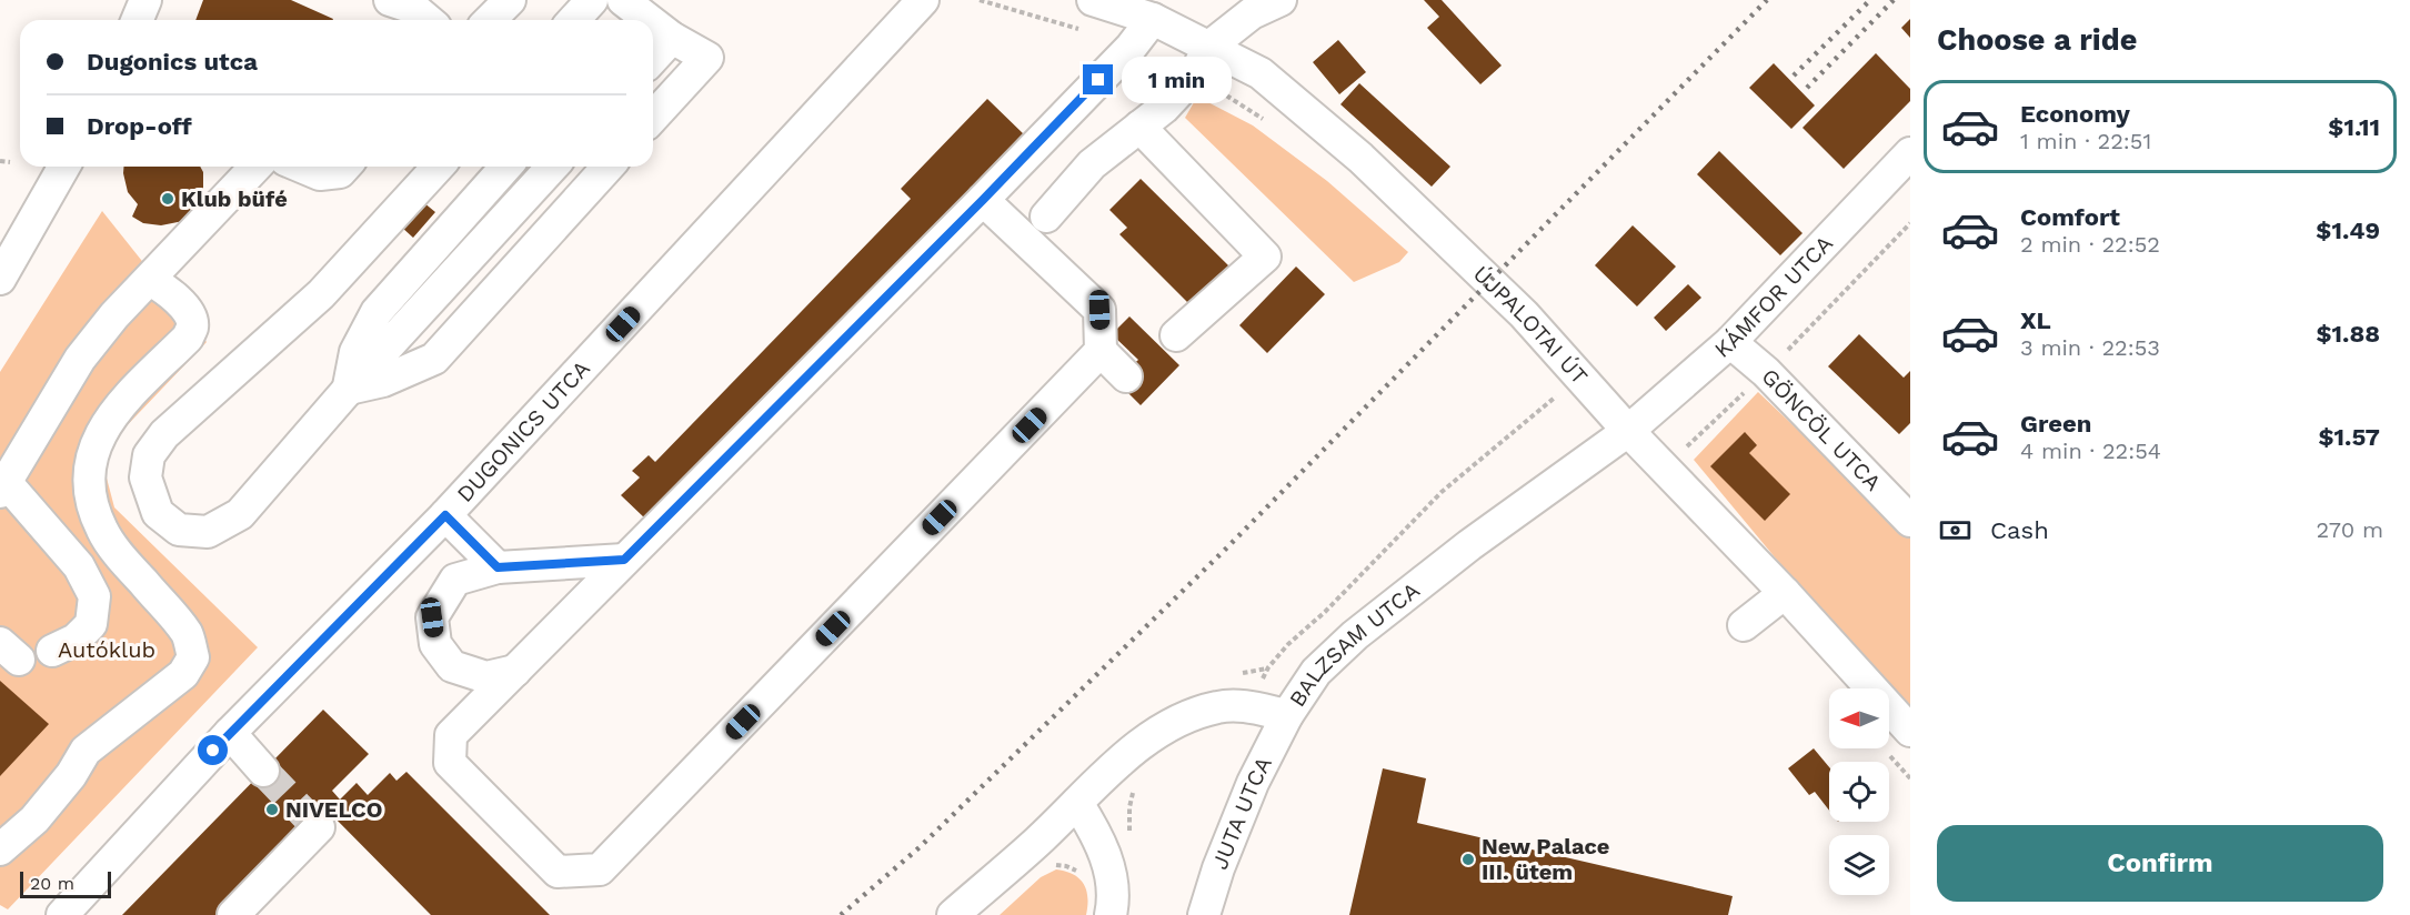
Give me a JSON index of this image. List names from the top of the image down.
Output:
{
  "streets": {
    "street": [
      "KÁMFOR UTCA",
      "ÚJPALOTAI ÚT",
      "GÖNCÖL UTCA",
      "DUGONICS UTCA",
      "BALZSAM UTCA",
      "JUTA UTCA"
    ]
  },
  "crossings": [
    ["KÁMFOR UTCA", "ÚJPALOTAI ÚT"],
    ["KÁMFOR UTCA", "GÖNCÖL UTCA"],
    ["KÁMFOR UTCA", "BALZSAM UTCA"],
    ["ÚJPALOTAI ÚT", "BALZSAM UTCA"],
    ["BALZSAM UTCA", "JUTA UTCA"]
  ],
  "parks": ["Autóklub"],
  "places": ["Klub büfé", "NIVELCO", "New Palace III. ütem"],
  "scale_bar": "20 m",
  "north": "left",
  "page": {
    "heading": "Choose a ride",
    "banner": ["Dugonics utca", "Drop-off"],
    "bubble": "1 min",
    "list": [
      {
        "name": "Economy",
        "note": "1 min · 22:51",
        "value": "$1.11"
      },
      {
        "name": "Comfort",
        "note": "2 min · 22:52",
        "value": "$1.49"
      },
      {
        "name": "XL",
        "note": "3 min · 22:53",
        "value": "$1.88"
      },
      {
        "name": "Green",
        "note": "4 min · 22:54",
        "value": "$1.57"
      }
    ],
    "pay": ["Cash", "270 m"],
    "buttons": "Confirm",
    "scale": "20 m"
  }
}
